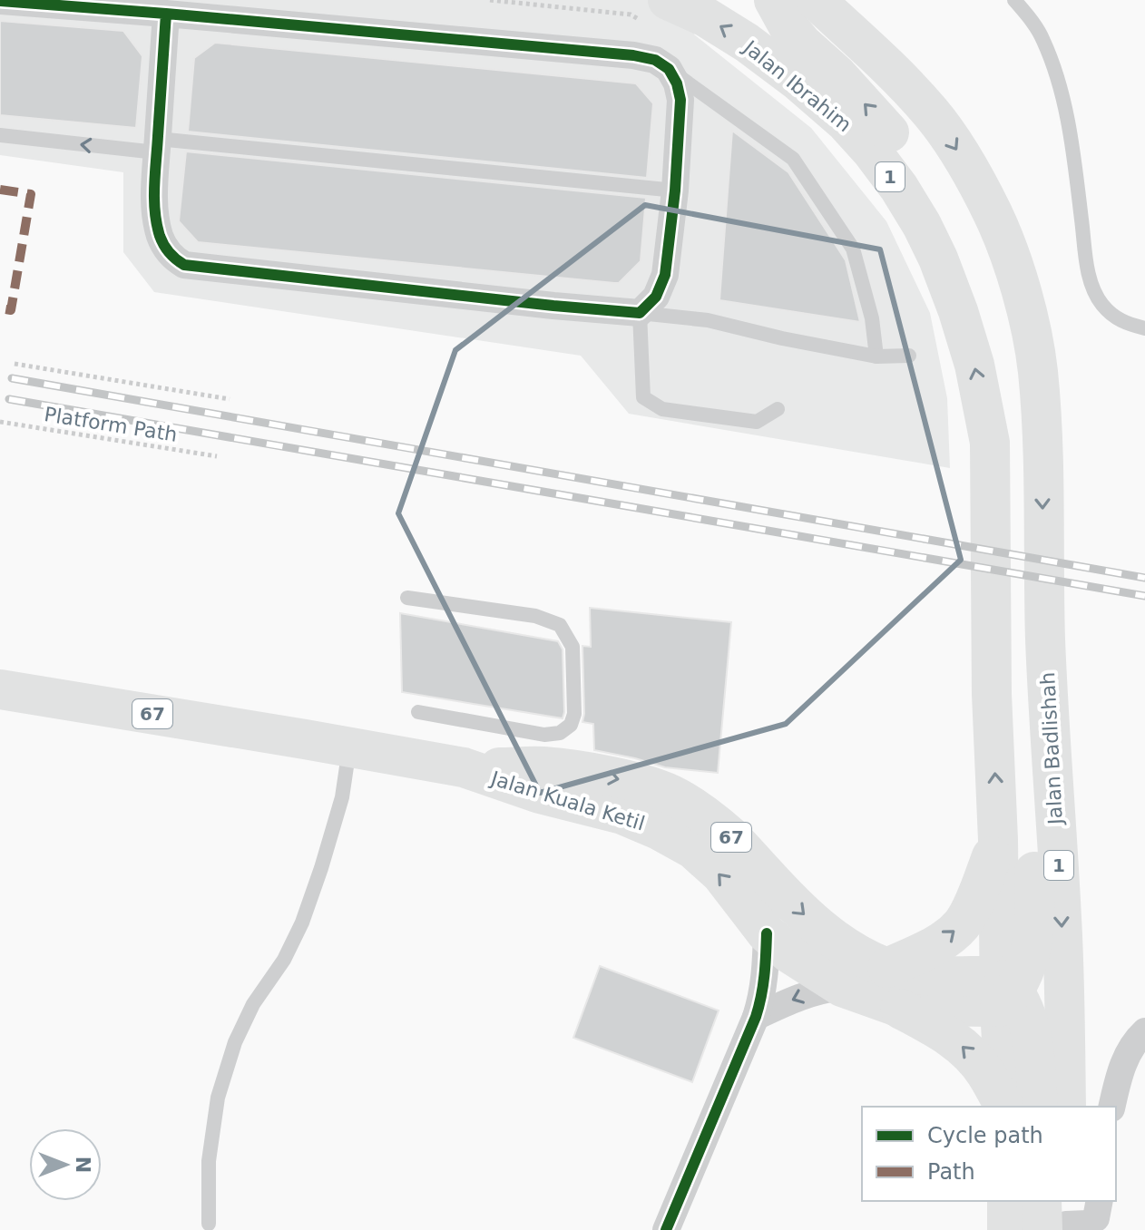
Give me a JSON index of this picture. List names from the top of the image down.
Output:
{
  "streets": {
    "main road": [
      "Jalan Ibrahim",
      "1",
      "67",
      "Jalan Badlishah",
      "Jalan Kuala Ketil"
    ],
    "path": ["Platform Path"]
  },
  "crossings": [
    ["Jalan Ibrahim", "1"],
    ["1", "Jalan Badlishah"],
    ["1", "Jalan Kuala Ketil"]
  ],
  "legend": ["Cycle path", "Path"],
  "north": "right"
}
